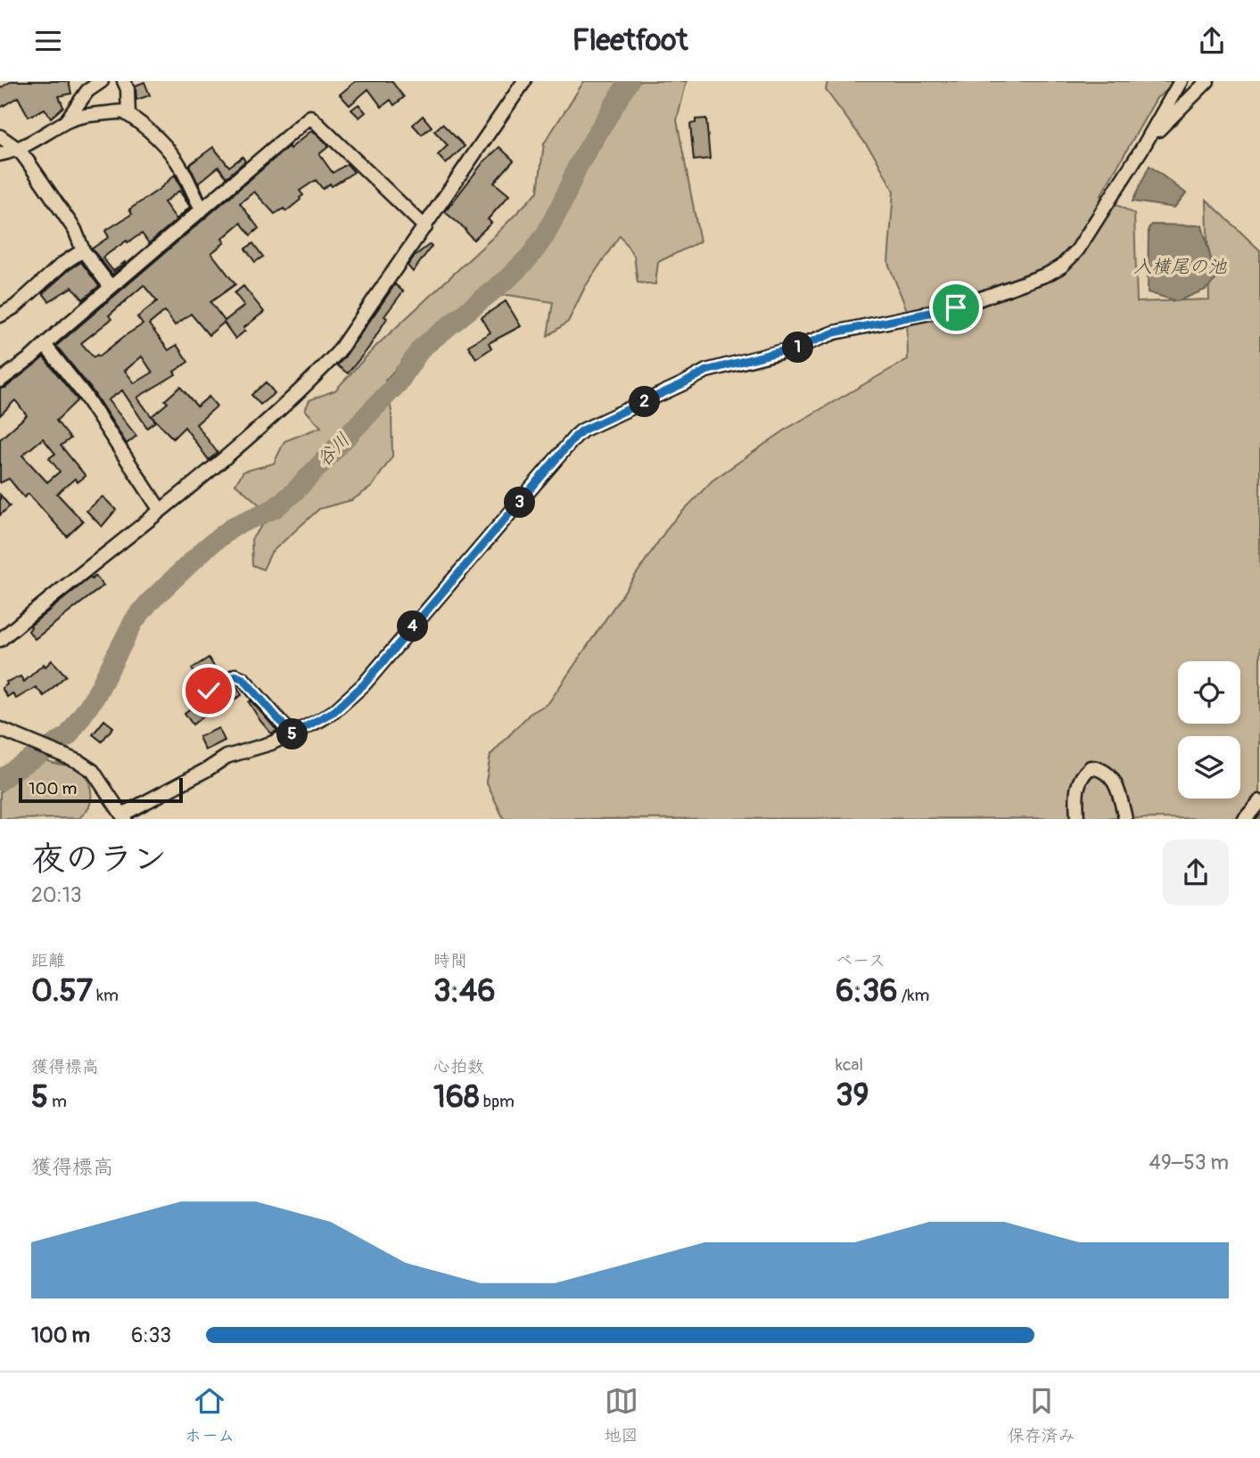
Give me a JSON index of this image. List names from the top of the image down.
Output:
{
  "water": ["入横尾の池", "谷川"],
  "scale_bar": "100 m",
  "page": {
    "header": "Fleetfoot",
    "pins": [
      "1",
      "2",
      "3",
      "4",
      "5"
    ],
    "scale": "100 m",
    "heading": ["夜のラン", "20:13"],
    "stats": [
      ["距離", "0.57 km"],
      ["時間", "3:46"],
      ["ペース", "6:36 /km"],
      ["獲得標高", "5 m"],
      ["心拍数", "168 bpm"],
      ["kcal", "39"]
    ],
    "chart": ["獲得標高", "49–53 m"],
    "list": [
      {
        "name": "100 m",
        "note": "6:33"
      }
    ],
    "tabs": ["ホーム", "地図", "保存済み"]
  }
}
